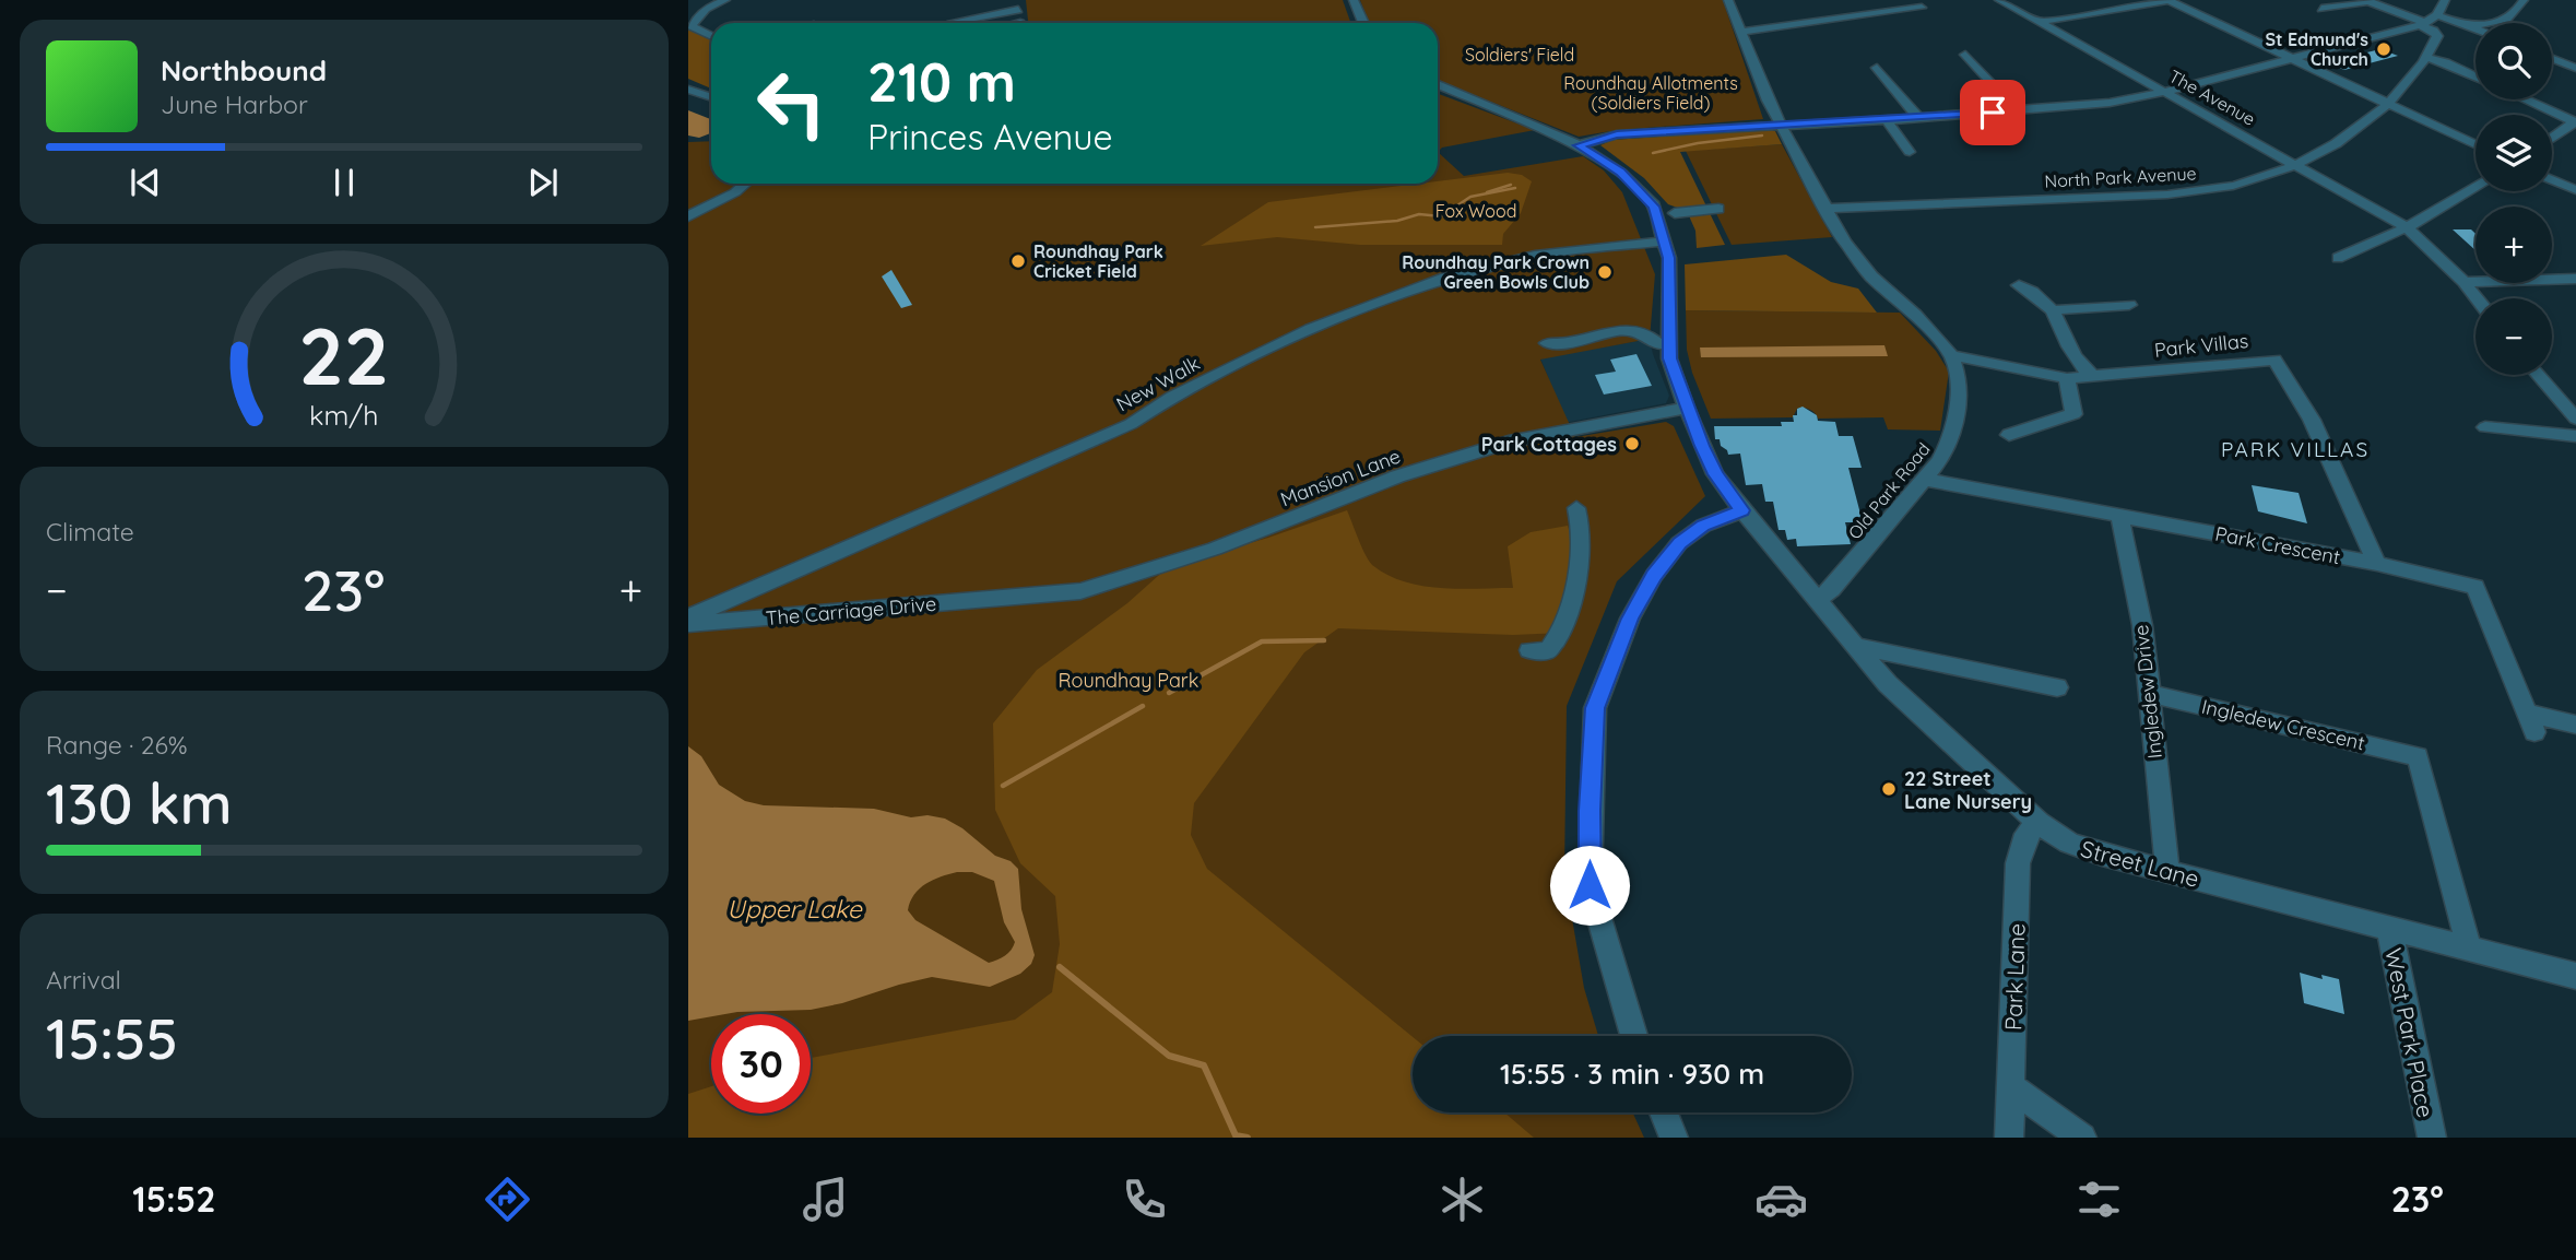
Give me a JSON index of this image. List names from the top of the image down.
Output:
{
  "streets": {
    "street": [
      "The Avenue",
      "North Park Avenue",
      "Park Villas",
      "New Walk",
      "Mansion Lane",
      "Old Park Road",
      "Park Crescent",
      "The Carriage Drive",
      "Ingledew Drive",
      "Ingledew Crescent",
      "Street Lane",
      "Park Lane",
      "West Park Place"
    ]
  },
  "crossings": [
    ["The Avenue", "North Park Avenue"],
    ["Park Villas", "Old Park Road"],
    ["Park Villas", "Park Crescent"],
    ["New Walk", "Street Lane"],
    ["Mansion Lane", "The Carriage Drive"],
    ["Mansion Lane", "Street Lane"],
    ["Old Park Road", "Park Crescent"],
    ["Old Park Road", "Street Lane"],
    ["Park Crescent", "Ingledew Drive"],
    ["Ingledew Drive", "Ingledew Crescent"],
    ["Ingledew Drive", "Street Lane"],
    ["Ingledew Crescent", "Street Lane"],
    ["Street Lane", "Park Lane"],
    ["Street Lane", "West Park Place"]
  ],
  "districts": ["PARK VILLAS"],
  "water": ["Upper Lake"],
  "parks": [
    "Soldiers' Field",
    "Roundhay Allotments (Soldiers Field)",
    "Fox Wood",
    "Roundhay Park"
  ],
  "places": [
    "St Edmund's Church",
    "Roundhay Park Cricket Field",
    "Roundhay Park Crown Green Bowls Club",
    "Park Cottages",
    "22 Street Lane Nursery"
  ],
  "page": {
    "map_buttons": ["+", "−"],
    "turn": ["210 m", "Princes Avenue"],
    "song": ["Northbound", "June Harbor"],
    "tile": [
      "Climate",
      ["Range · 26%", "130 km"],
      ["Arrival", "15:55"]
    ],
    "heat": ["−", "23°", "+"],
    "limit": "30",
    "trip": "15:55 · 3 min · 930 m",
    "tabs": ["15:52", "23°"],
    "gauge": ["22", "km/h"]
  }
}
